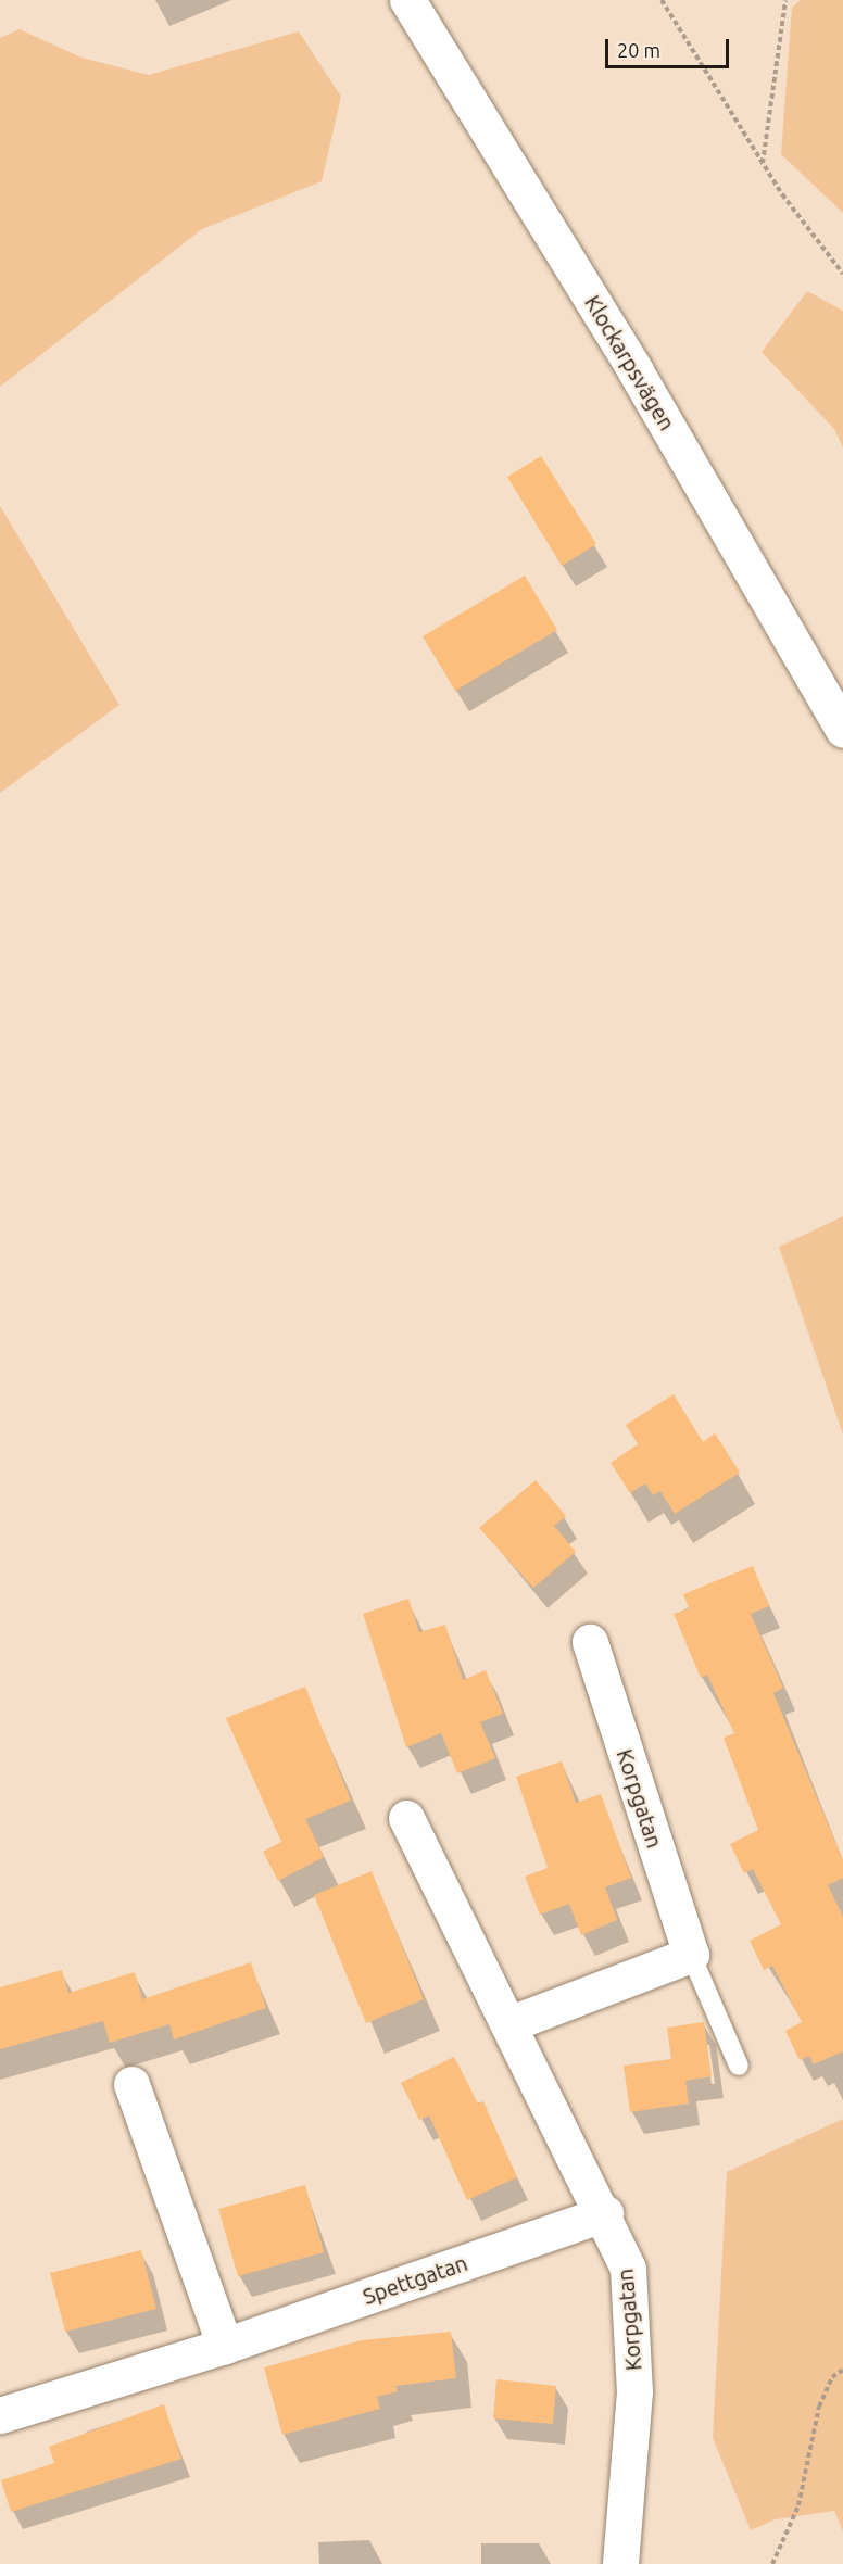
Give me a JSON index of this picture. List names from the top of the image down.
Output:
{
  "streets": {
    "street": ["Klockarpsvägen", "Korpgatan", "Spettgatan"]
  },
  "crossings": [
    ["Korpgatan", "Spettgatan"]
  ],
  "scale_bar": "20 m"
}
